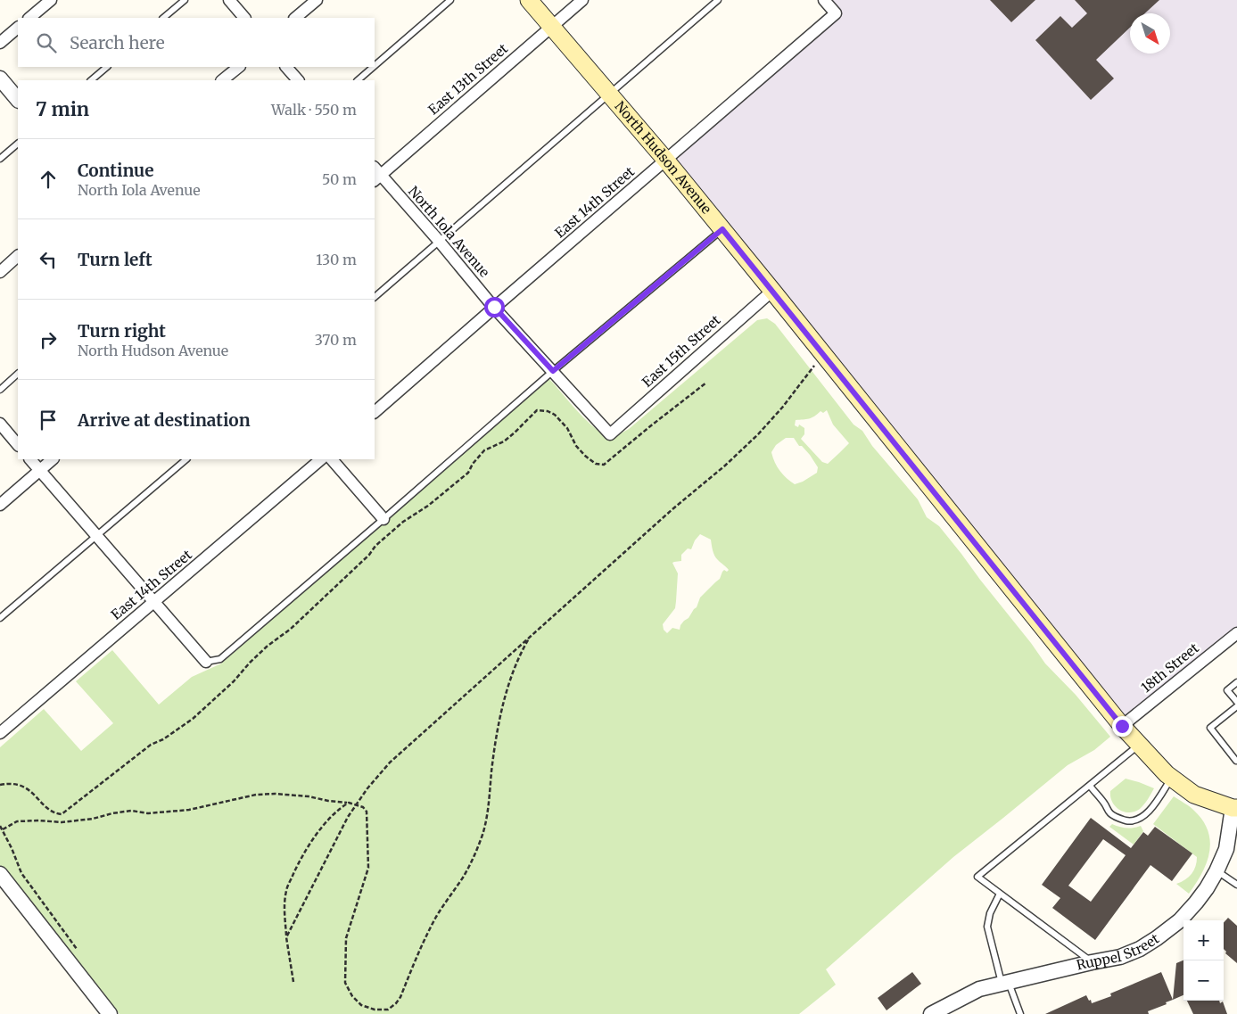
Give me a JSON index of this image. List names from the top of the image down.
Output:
{
  "streets": {
    "main road": ["North Hudson Avenue"],
    "street": [
      "East 13th Street",
      "East 14th Street",
      "North Iola Avenue",
      "East 15th Street",
      "18th Street",
      "Ruppel Street"
    ]
  },
  "crossings": [
    ["East 13th Street", "North Hudson Avenue"],
    ["East 13th Street", "North Iola Avenue"],
    ["North Hudson Avenue", "East 14th Street"],
    ["North Hudson Avenue", "East 15th Street"],
    ["North Hudson Avenue", "18th Street"],
    ["North Hudson Avenue", "Ruppel Street"],
    ["East 14th Street", "North Iola Avenue"],
    ["North Iola Avenue", "East 15th Street"]
  ],
  "north": "bottom right",
  "page": {
    "search": "Search here",
    "heading": ["7 min", "Walk · 550 m"],
    "list": [
      ["Continue", "North Iola Avenue", "50 m"],
      ["Turn left", "130 m"],
      ["Turn right", "North Hudson Avenue", "370 m"],
      "Arrive at destination"
    ],
    "map_buttons": ["+", "−"]
  }
}
